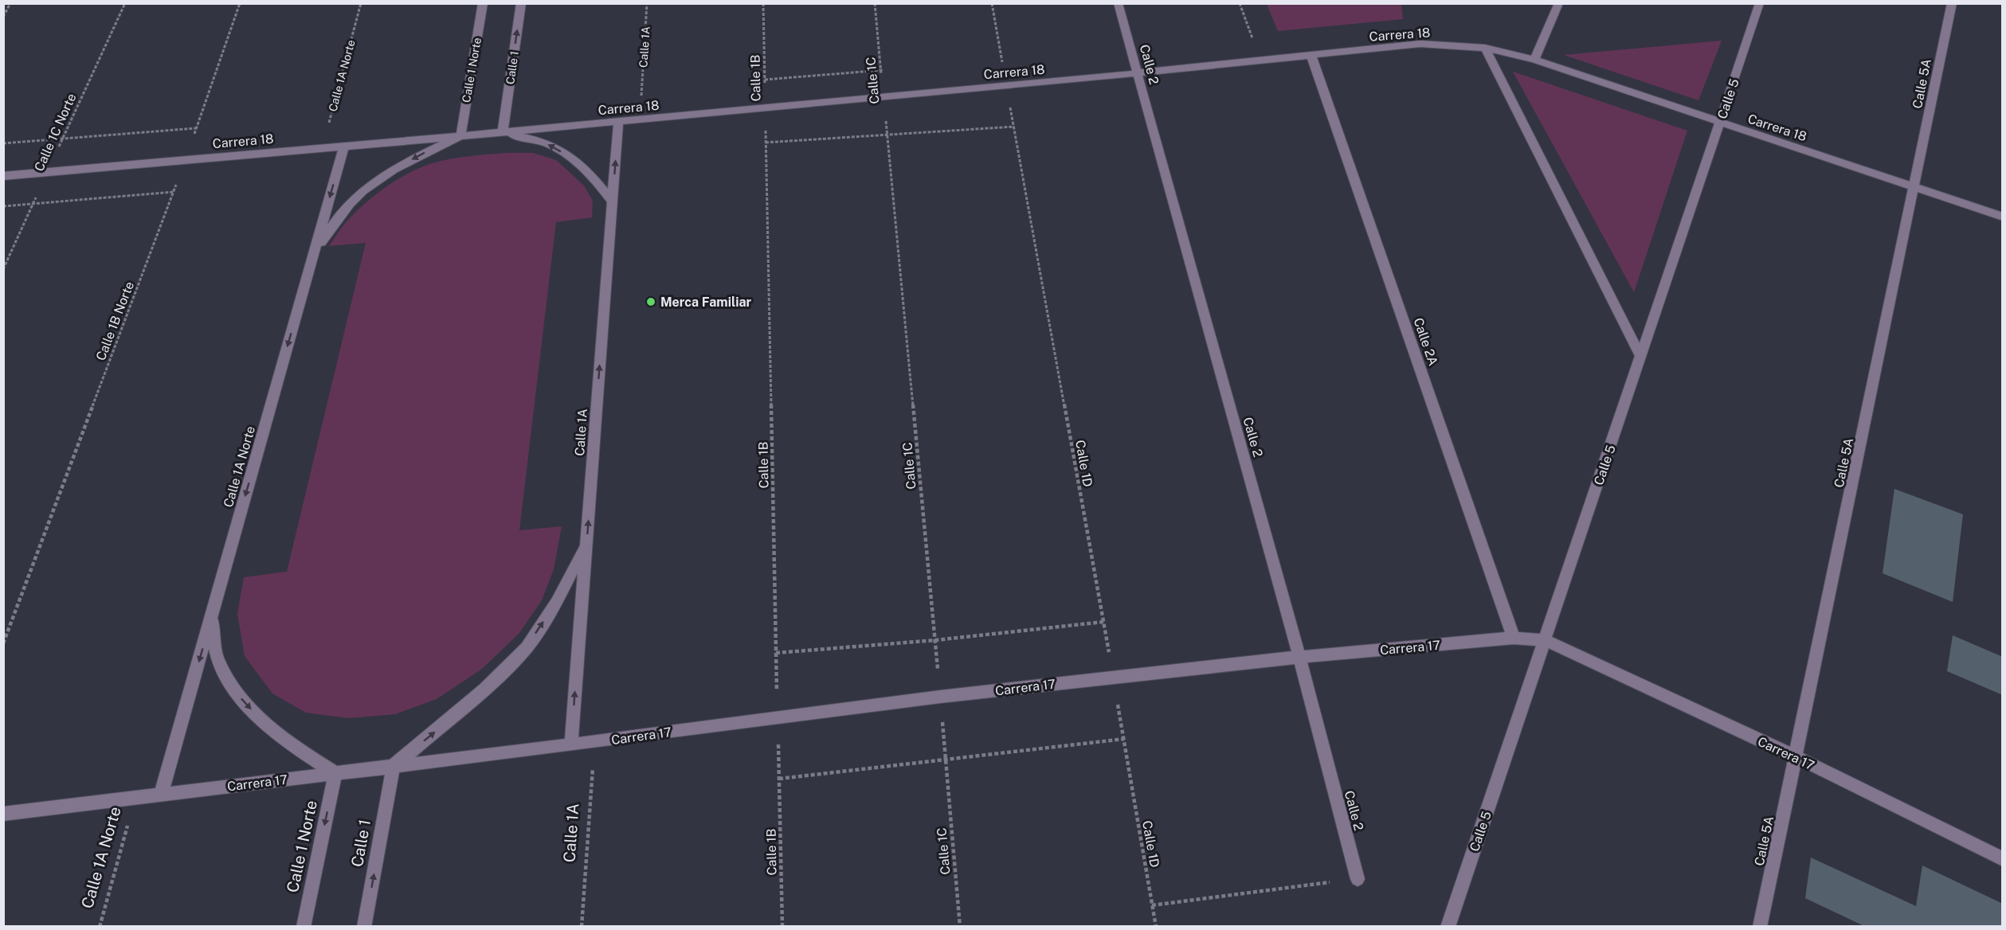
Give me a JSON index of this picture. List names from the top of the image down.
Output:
{
  "streets": {
    "street": [
      "Carrera 18",
      "Calle 1A",
      "Calle 2",
      "Calle 1",
      "Calle 1 Norte",
      "Calle 1A Norte",
      "Calle 5A",
      "Calle 5",
      "Calle 2A",
      "Carrera 17"
    ],
    "path": [
      "Calle 1B",
      "Calle 1C",
      "Calle 1C Norte",
      "Calle 1B Norte",
      "Calle 1D"
    ]
  },
  "crossings": [
    ["Carrera 18", "Calle 1A"],
    ["Carrera 18", "Calle 2"],
    ["Carrera 18", "Calle 1"],
    ["Carrera 18", "Calle 1 Norte"],
    ["Carrera 18", "Calle 1A Norte"],
    ["Carrera 18", "Calle 1B"],
    ["Carrera 18", "Calle 1C"],
    ["Carrera 18", "Calle 5A"],
    ["Carrera 18", "Calle 5"],
    ["Carrera 18", "Calle 1C Norte"],
    ["Carrera 18", "Calle 1B Norte"],
    ["Carrera 18", "Calle 2A"],
    ["Carrera 18", "Calle 1D"],
    ["Calle 1A", "Carrera 17"],
    ["Calle 2", "Carrera 17"],
    ["Calle 1", "Carrera 17"],
    ["Calle 1 Norte", "Carrera 17"],
    ["Calle 1A Norte", "Carrera 17"],
    ["Calle 1B", "Carrera 17"],
    ["Calle 1C", "Carrera 17"],
    ["Calle 5A", "Carrera 17"],
    ["Calle 5", "Carrera 17"],
    ["Calle 2A", "Carrera 17"],
    ["Calle 1D", "Carrera 17"]
  ],
  "one_way": [
    "Calle 1A",
    "Calle 1",
    "Calle 1 Norte",
    "Calle 1A Norte"
  ],
  "places": ["Merca Familiar"]
}
